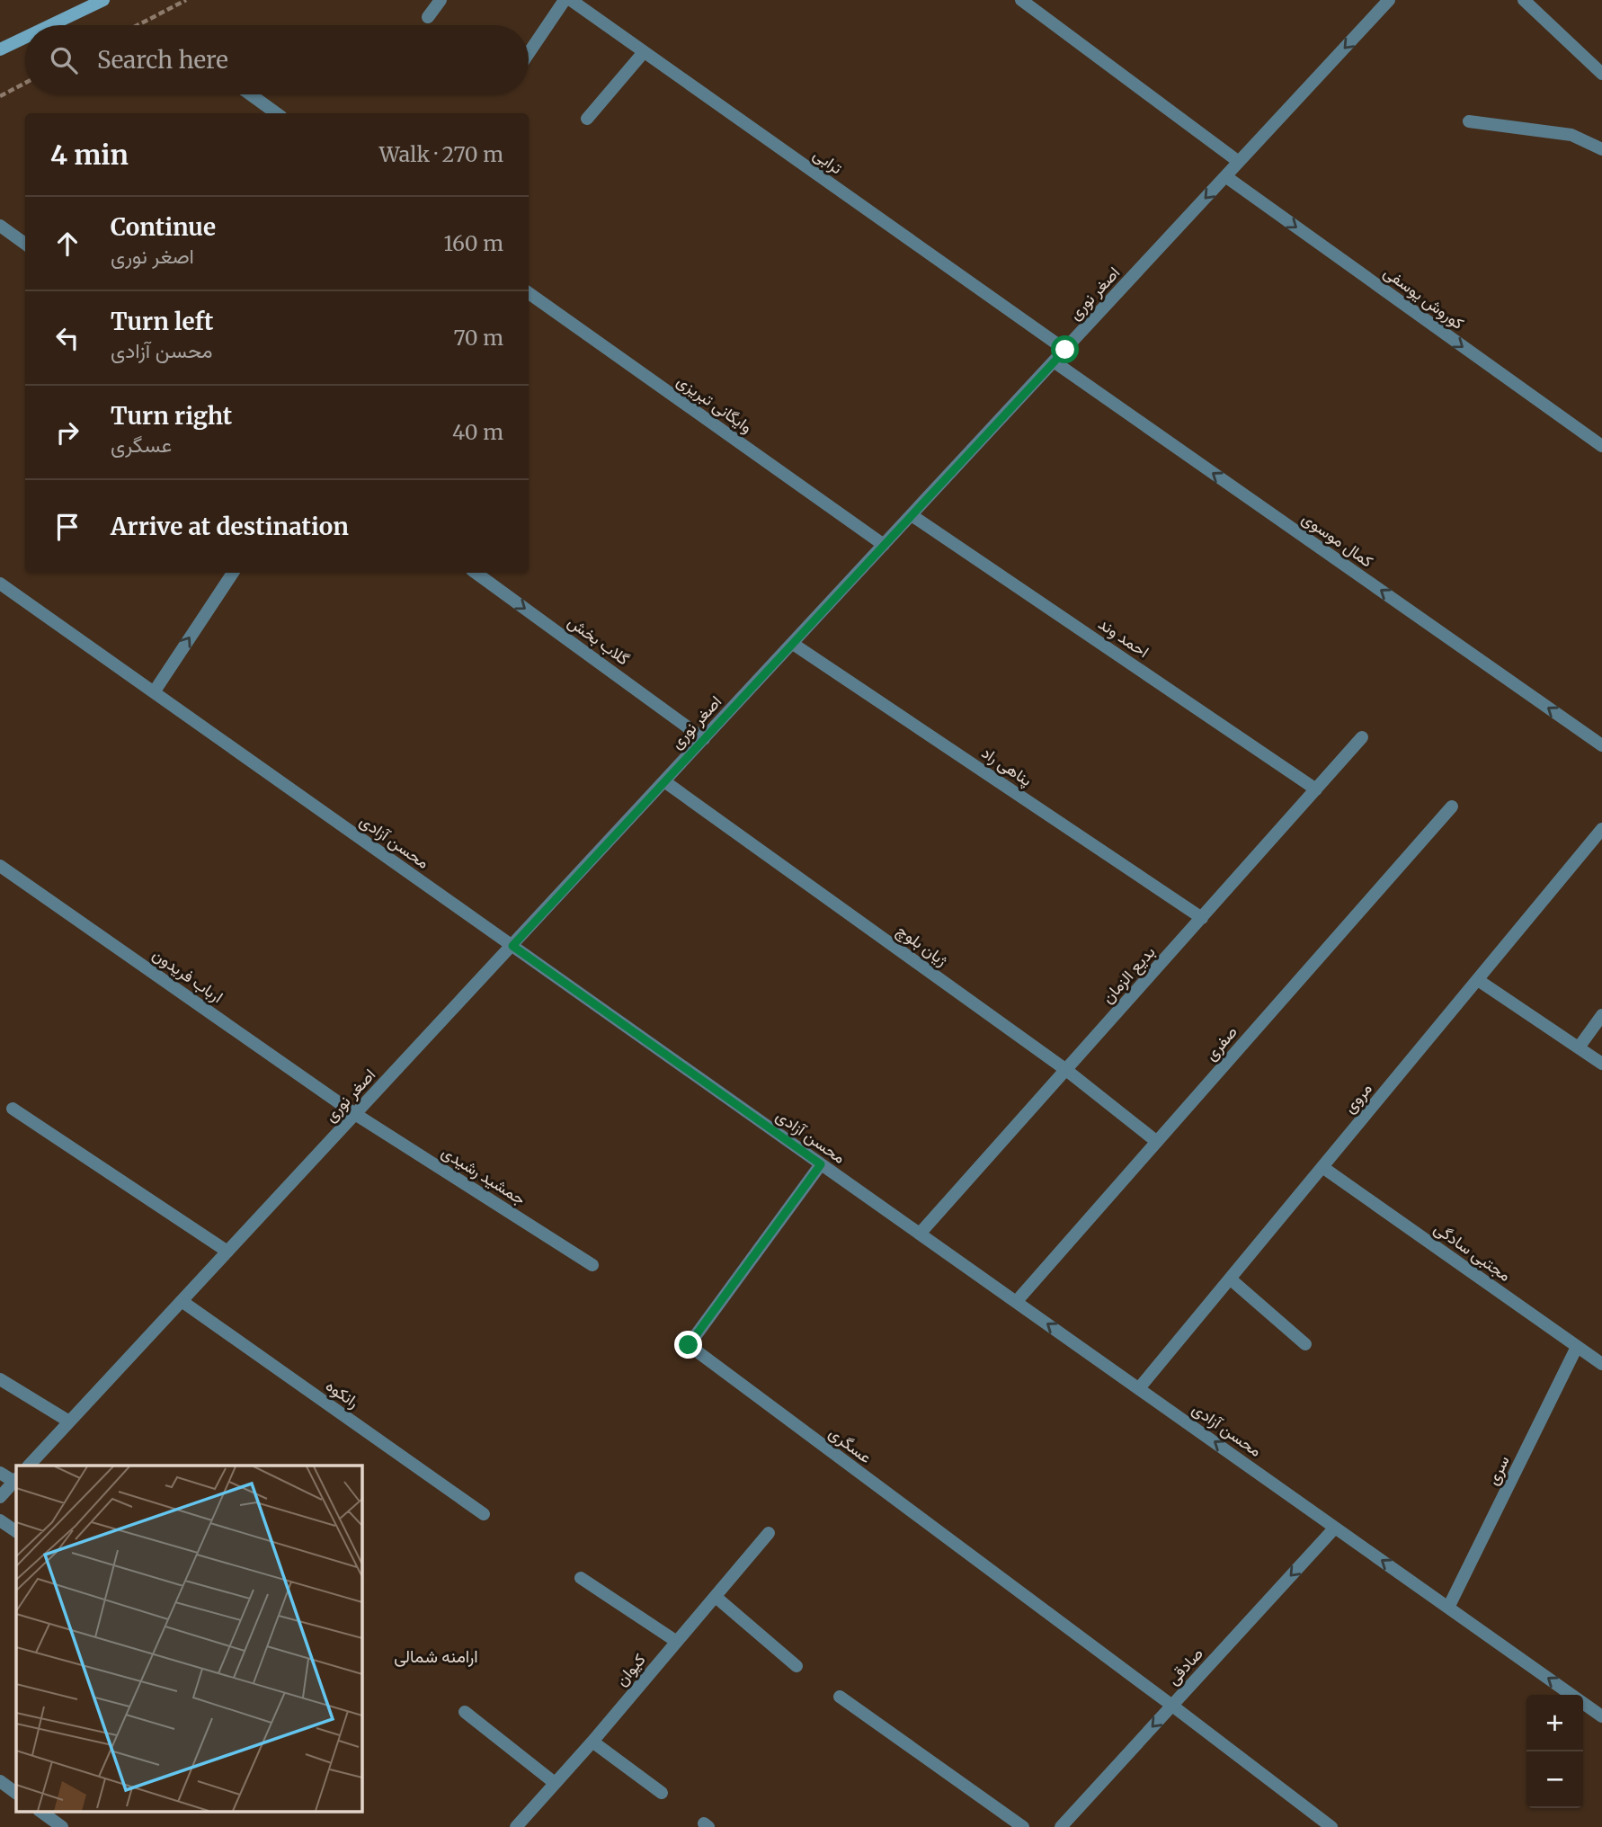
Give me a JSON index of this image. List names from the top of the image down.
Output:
{
  "streets": {
    "street": [
      "ترابی",
      "اصغر نوری",
      "کوروش یوسفی",
      "وایگانی تبریزی",
      "کمال موسوی",
      "احمد وند",
      "گلاب بخش",
      "پناهی راد",
      "محسن آزادی",
      "ژیان بلوچ",
      "بدیع الزمان",
      "ارباب فریدون",
      "صفری",
      "مروی",
      "جمشید رشیدی",
      "مجتبی سادگی",
      "رانکوه",
      "عسگری",
      "سری",
      "صادقی",
      "کیوان"
    ]
  },
  "crossings": [
    ["ترابی", "اصغر نوری"],
    ["اصغر نوری", "کوروش یوسفی"],
    ["اصغر نوری", "وایگانی تبریزی"],
    ["اصغر نوری", "کمال موسوی"],
    ["اصغر نوری", "احمد وند"],
    ["اصغر نوری", "گلاب بخش"],
    ["اصغر نوری", "پناهی راد"],
    ["اصغر نوری", "محسن آزادی"],
    ["اصغر نوری", "ژیان بلوچ"],
    ["اصغر نوری", "ارباب فریدون"],
    ["اصغر نوری", "جمشید رشیدی"],
    ["اصغر نوری", "رانکوه"],
    ["احمد وند", "بدیع الزمان"],
    ["پناهی راد", "بدیع الزمان"],
    ["محسن آزادی", "بدیع الزمان"],
    ["محسن آزادی", "صفری"],
    ["محسن آزادی", "مروی"],
    ["محسن آزادی", "عسگری"],
    ["محسن آزادی", "سری"],
    ["محسن آزادی", "صادقی"],
    ["ژیان بلوچ", "بدیع الزمان"],
    ["ژیان بلوچ", "صفری"],
    ["ارباب فریدون", "جمشید رشیدی"],
    ["مروی", "مجتبی سادگی"],
    ["مجتبی سادگی", "سری"],
    ["عسگری", "صادقی"]
  ],
  "one_way": [
    "کوروش یوسفی",
    "کمال موسوی",
    "گلاب بخش",
    "محسن آزادی",
    "صادقی"
  ],
  "districts": ["ارامنه شمالی"],
  "page": {
    "search": "Search here",
    "heading": ["4 min", "Walk · 270 m"],
    "list": [
      ["Continue", "اصغر نوری", "160 m"],
      ["Turn left", "محسن آزادی", "70 m"],
      ["Turn right", "عسگری", "40 m"],
      "Arrive at destination"
    ],
    "map_buttons": ["+", "−"]
  }
}
